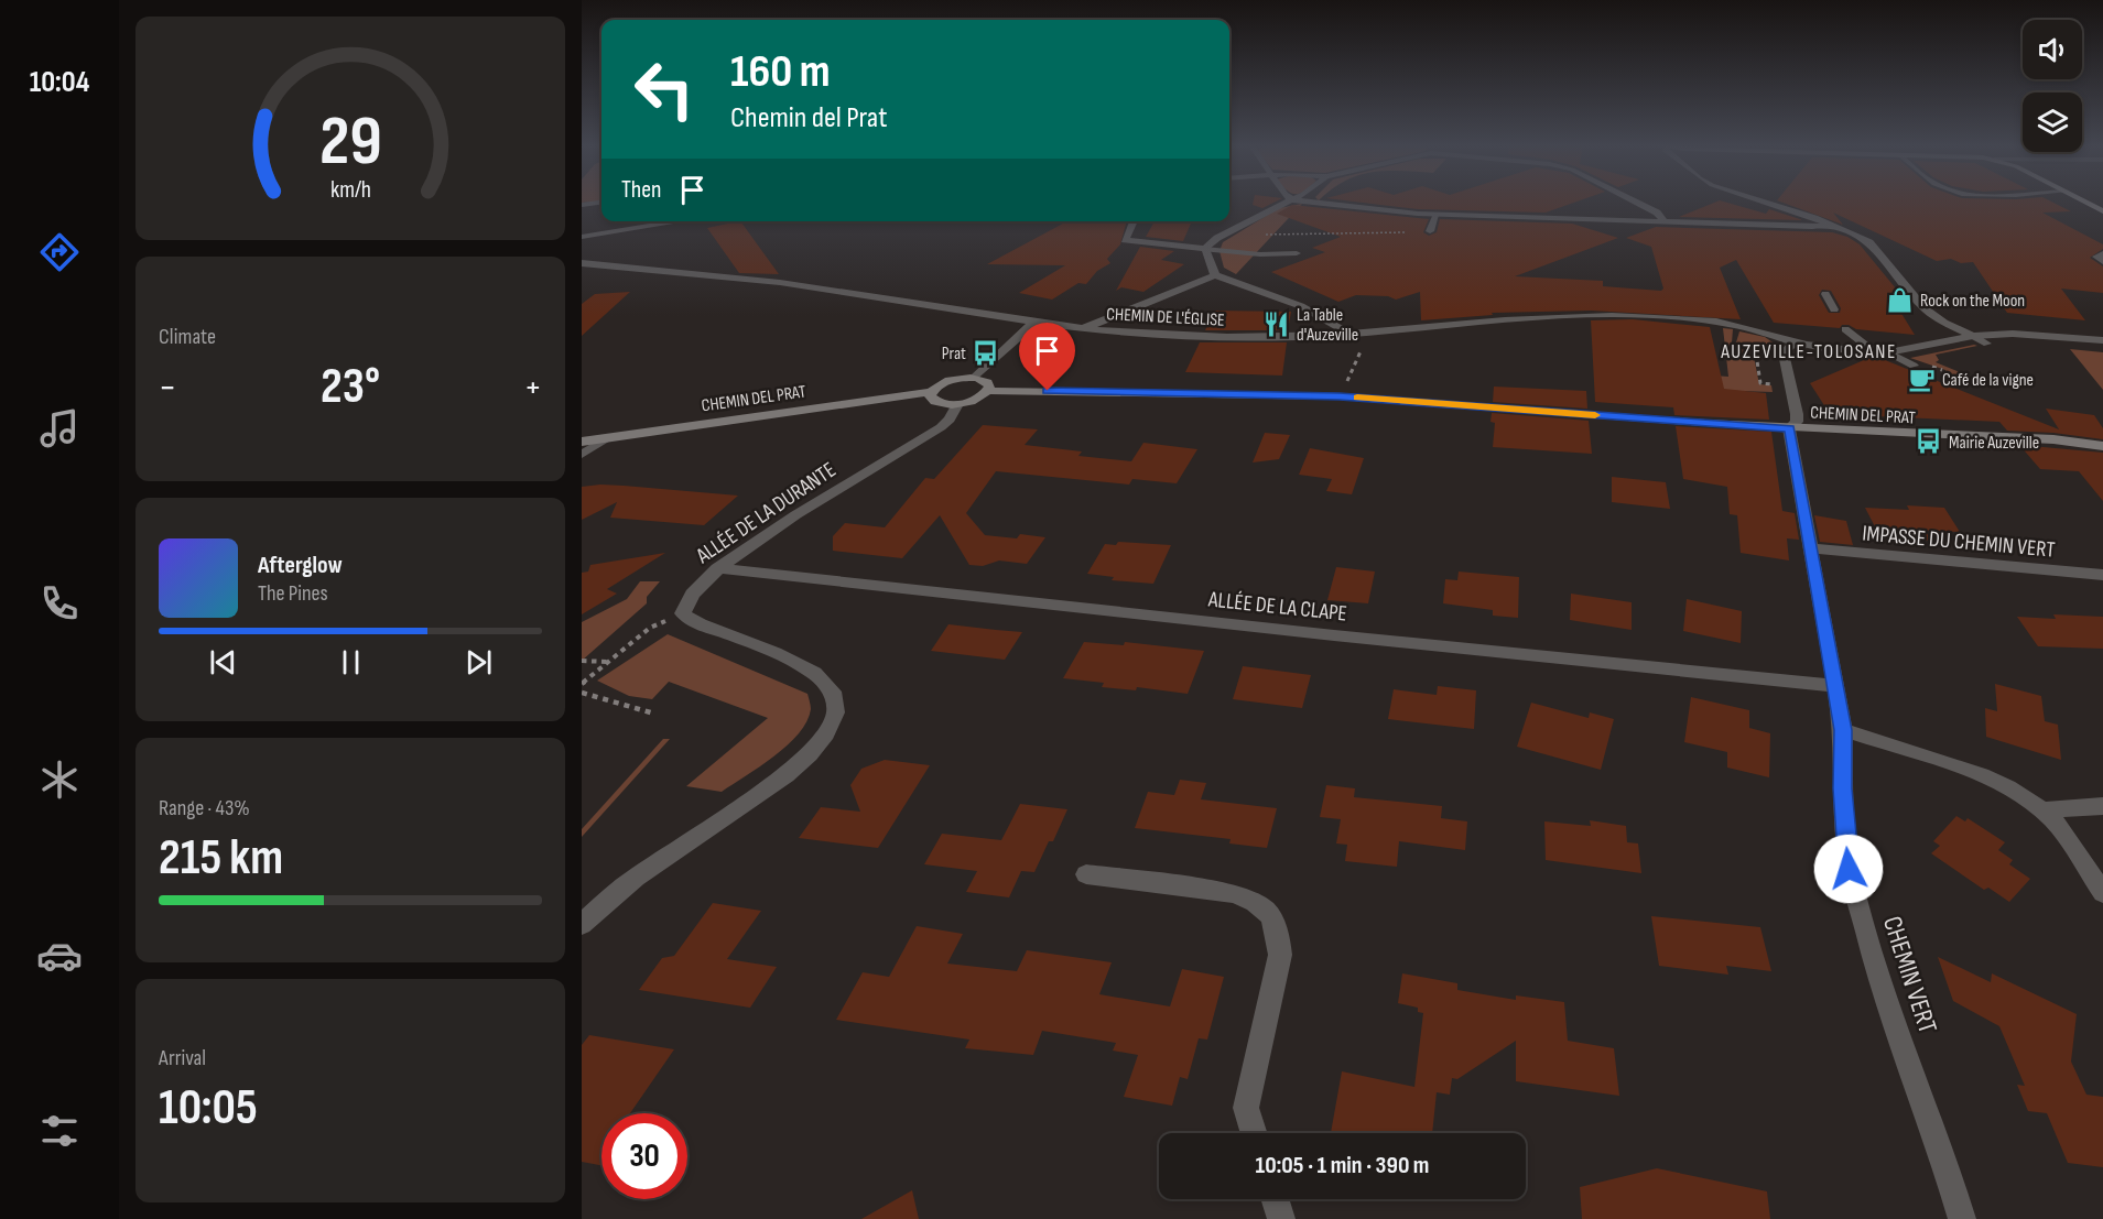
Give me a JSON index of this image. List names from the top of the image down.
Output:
{
  "streets": {
    "street": [
      "CHEMIN DE L'ÉGLISE",
      "CHEMIN DEL PRAT",
      "ALLÉE DE LA DURANTE",
      "IMPASSE DU CHEMIN VERT",
      "ALLÉE DE LA CLAPE",
      "CHEMIN VERT"
    ]
  },
  "crossings": [
    ["CHEMIN DEL PRAT", "CHEMIN VERT"],
    ["ALLÉE DE LA DURANTE", "ALLÉE DE LA CLAPE"],
    ["IMPASSE DU CHEMIN VERT", "CHEMIN VERT"],
    ["ALLÉE DE LA CLAPE", "CHEMIN VERT"]
  ],
  "districts": ["AUZEVILLE-TOLOSANE"],
  "places": {
    "shop": ["Rock on the Moon"],
    "restaurant": ["La Table d'Auzeville"],
    "bus stop": ["Prat", "Mairie Auzeville"],
    "cafe": ["Café de la vigne"]
  },
  "page": {
    "tabs": "10:04",
    "turn": ["160 m", "Chemin del Prat"],
    "then": "Then",
    "tile": [
      "Climate",
      ["Range · 43%", "215 km"],
      ["Arrival", "10:05"]
    ],
    "heat": ["−", "23°", "+"],
    "song": ["Afterglow", "The Pines"],
    "limit": "30",
    "trip": "10:05 · 1 min · 390 m",
    "gauge": ["29", "km/h"]
  }
}
